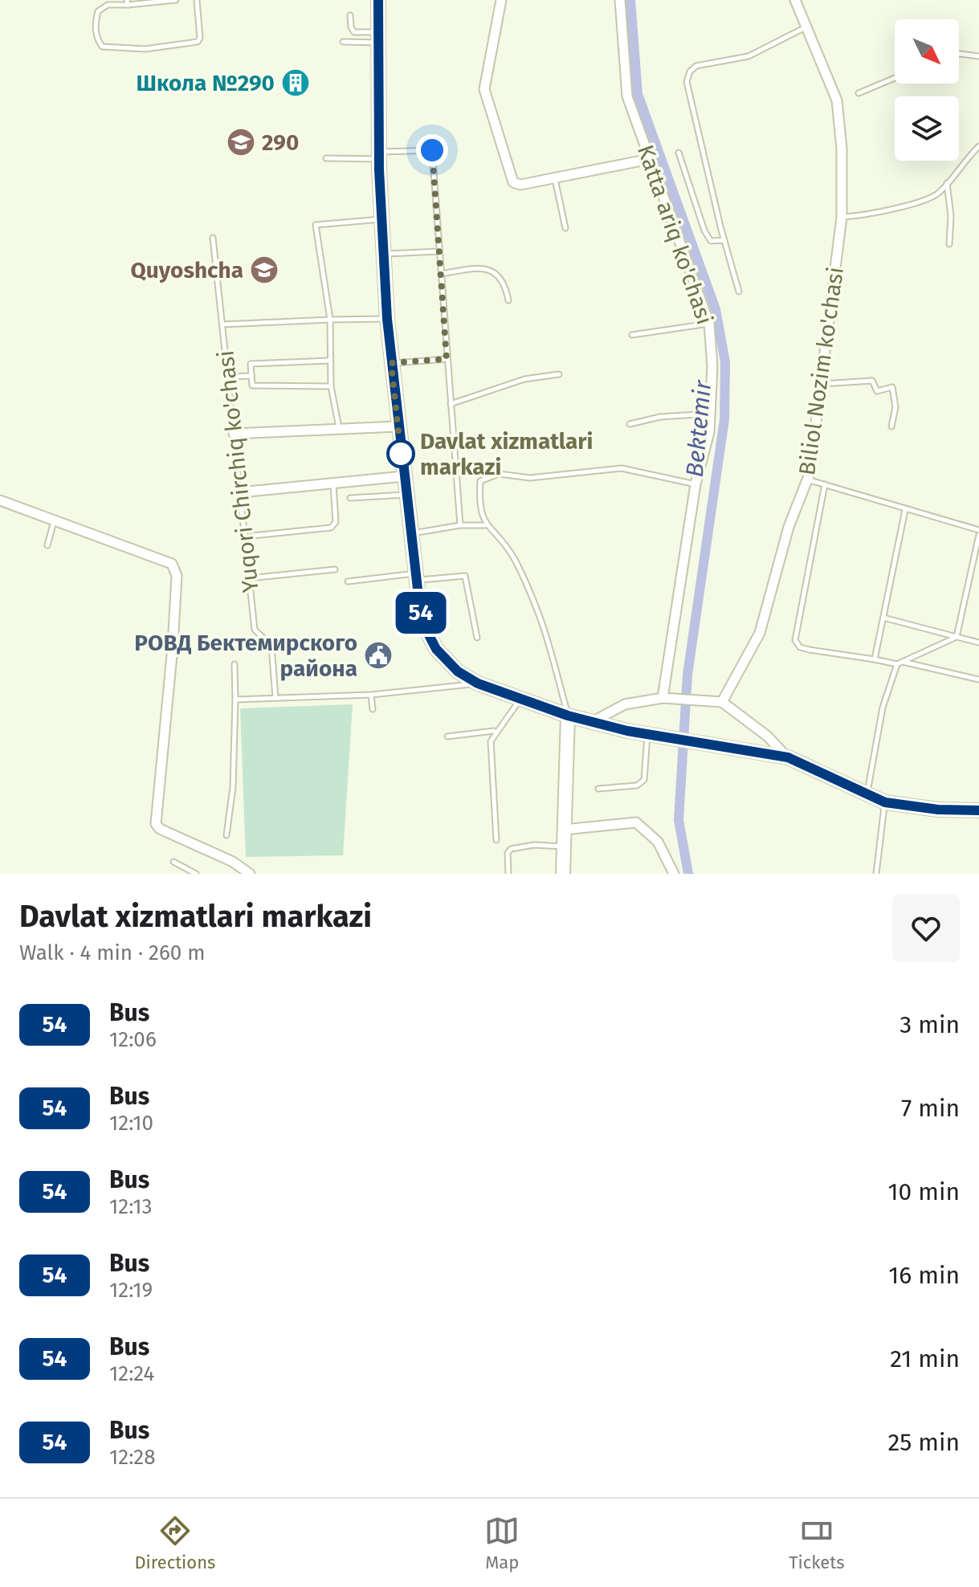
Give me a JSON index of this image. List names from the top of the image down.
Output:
{
  "streets": {
    "street": ["Katta ariq ko'chasi", "Biliol Nozim ko'chasi"],
    "lane": ["Yuqori Chirchiq ko'chasi"]
  },
  "water": ["Bektemir"],
  "places": {
    "building": ["Школа №290"],
    "school or university": ["290", "Quyoshcha"],
    "other": ["Davlat xizmatlari markazi"],
    "public building": ["РОВД Бектемирского района"]
  },
  "lines": ["bus line 54"],
  "north": "bottom right",
  "page": {
    "on_map": "54",
    "heading": ["Davlat xizmatlari markazi", "Walk · 4 min · 260 m"],
    "list": [
      {
        "mark": "54",
        "name": "Bus",
        "note": "12:06",
        "value": "3 min"
      },
      {
        "mark": "54",
        "name": "Bus",
        "note": "12:10",
        "value": "7 min"
      },
      {
        "mark": "54",
        "name": "Bus",
        "note": "12:13",
        "value": "10 min"
      },
      {
        "mark": "54",
        "name": "Bus",
        "note": "12:19",
        "value": "16 min"
      },
      {
        "mark": "54",
        "name": "Bus",
        "note": "12:24",
        "value": "21 min"
      },
      {
        "mark": "54",
        "name": "Bus",
        "note": "12:28",
        "value": "25 min"
      }
    ],
    "tabs": ["Directions", "Map", "Tickets"]
  }
}
